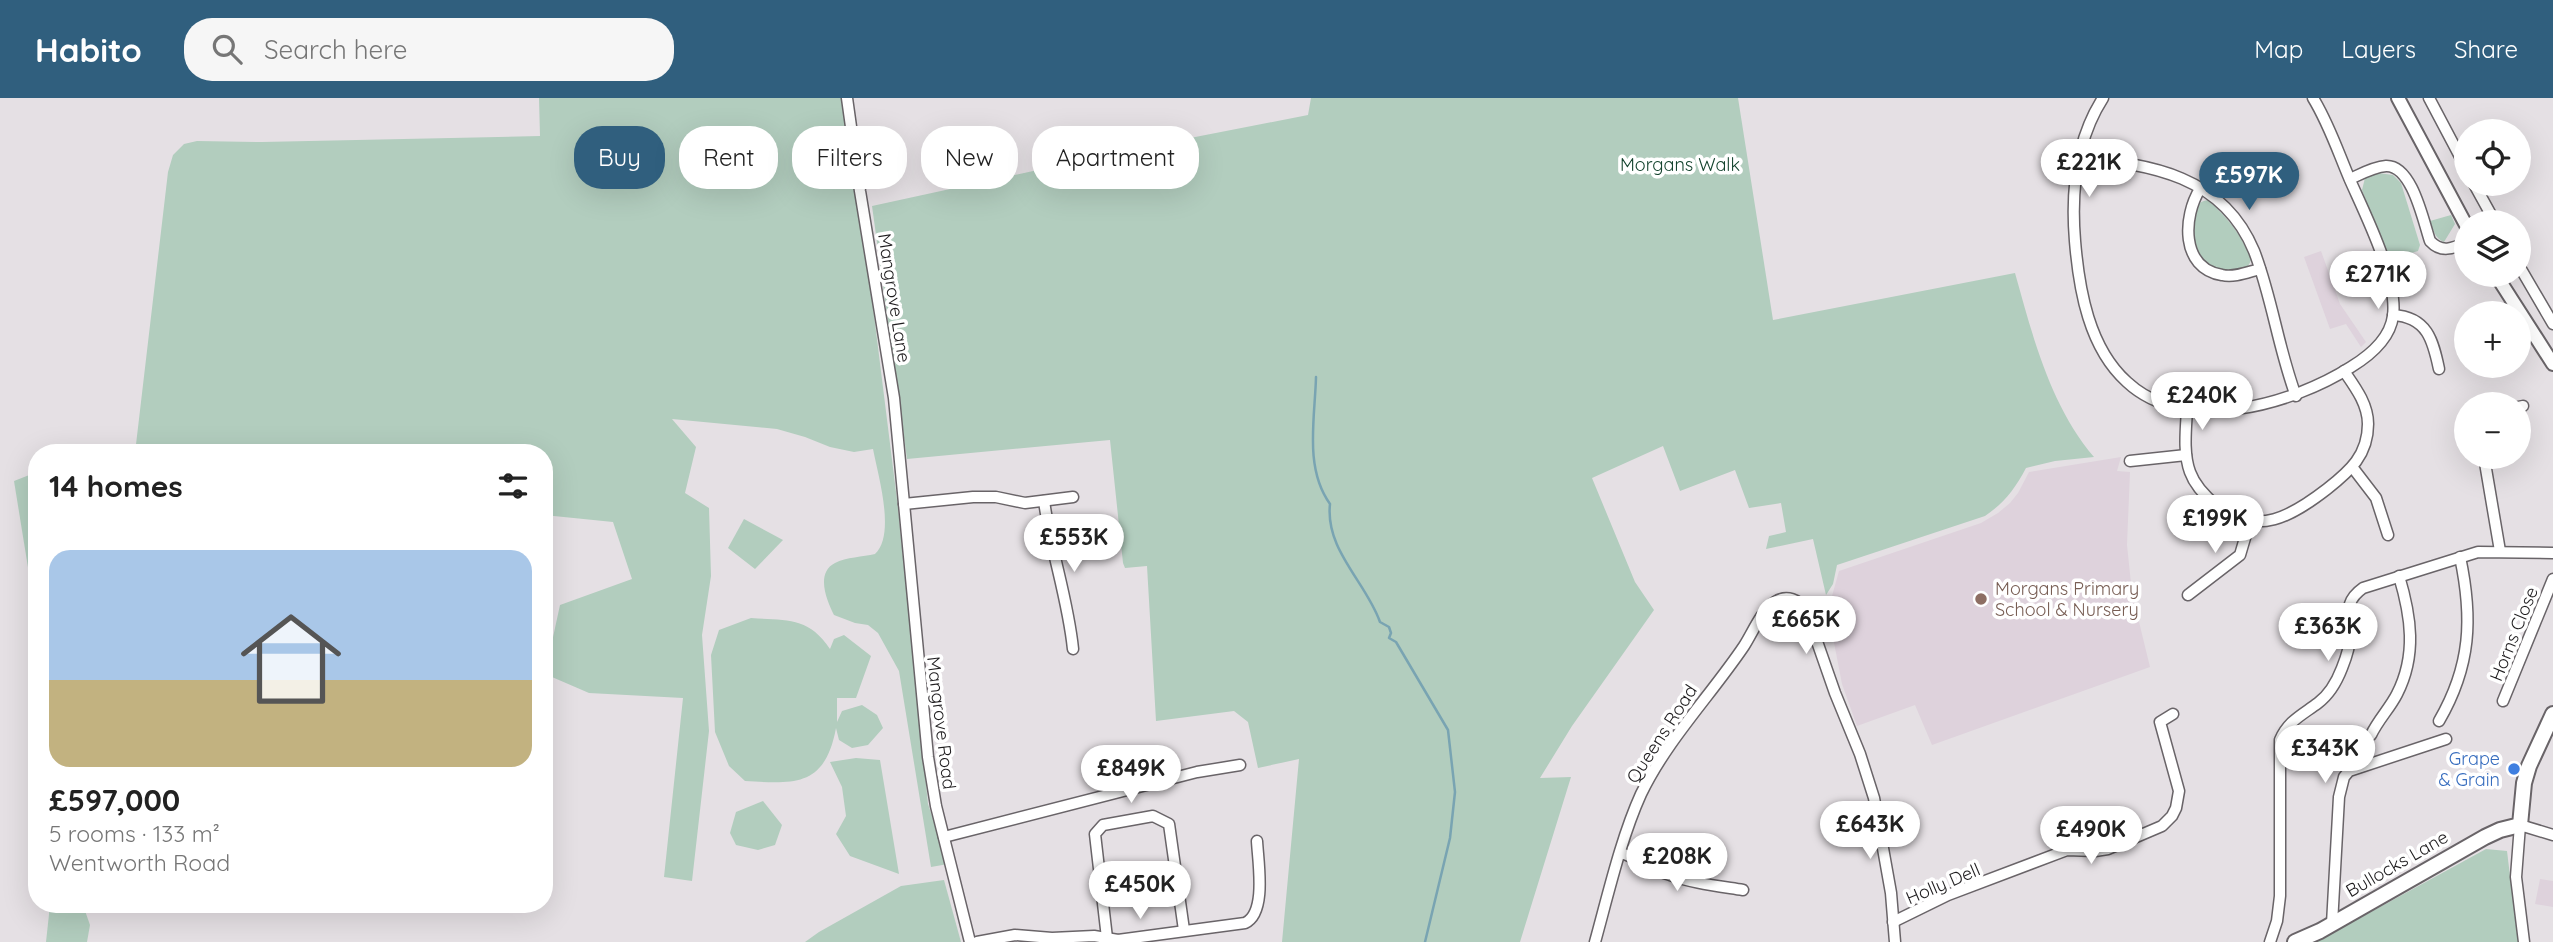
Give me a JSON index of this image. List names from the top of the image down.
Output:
{
  "streets": {
    "main road": ["Bullocks Lane"],
    "street": [
      "Mangrove Lane",
      "Horns Close",
      "Mangrove Road",
      "Queens Road",
      "Holly Dell"
    ]
  },
  "crossings": [
    ["Mangrove Lane", "Mangrove Road"],
    ["Queens Road", "Holly Dell"]
  ],
  "parks": ["Morgans Walk"],
  "places": ["Morgans Primary School & Nursery", "Grape & Grain"],
  "page": {
    "header": "Habito",
    "search": "Search here",
    "nav": ["Map", "Layers", "Share"],
    "map_buttons": ["+", "−"],
    "chip": [
      "Buy",
      "Rent",
      "Filters",
      "New",
      "Apartment"
    ],
    "price": [
      "£221K",
      "£597K",
      "£271K",
      "£240K",
      "£199K",
      "£553K",
      "£665K",
      "£363K",
      "£343K",
      "£849K",
      "£643K",
      "£490K",
      "£208K",
      "£450K"
    ],
    "heading": "14 homes",
    "list": [
      {
        "name": "£597,000",
        "note": "5 rooms · 133 m² · Wentworth Road"
      }
    ]
  }
}
